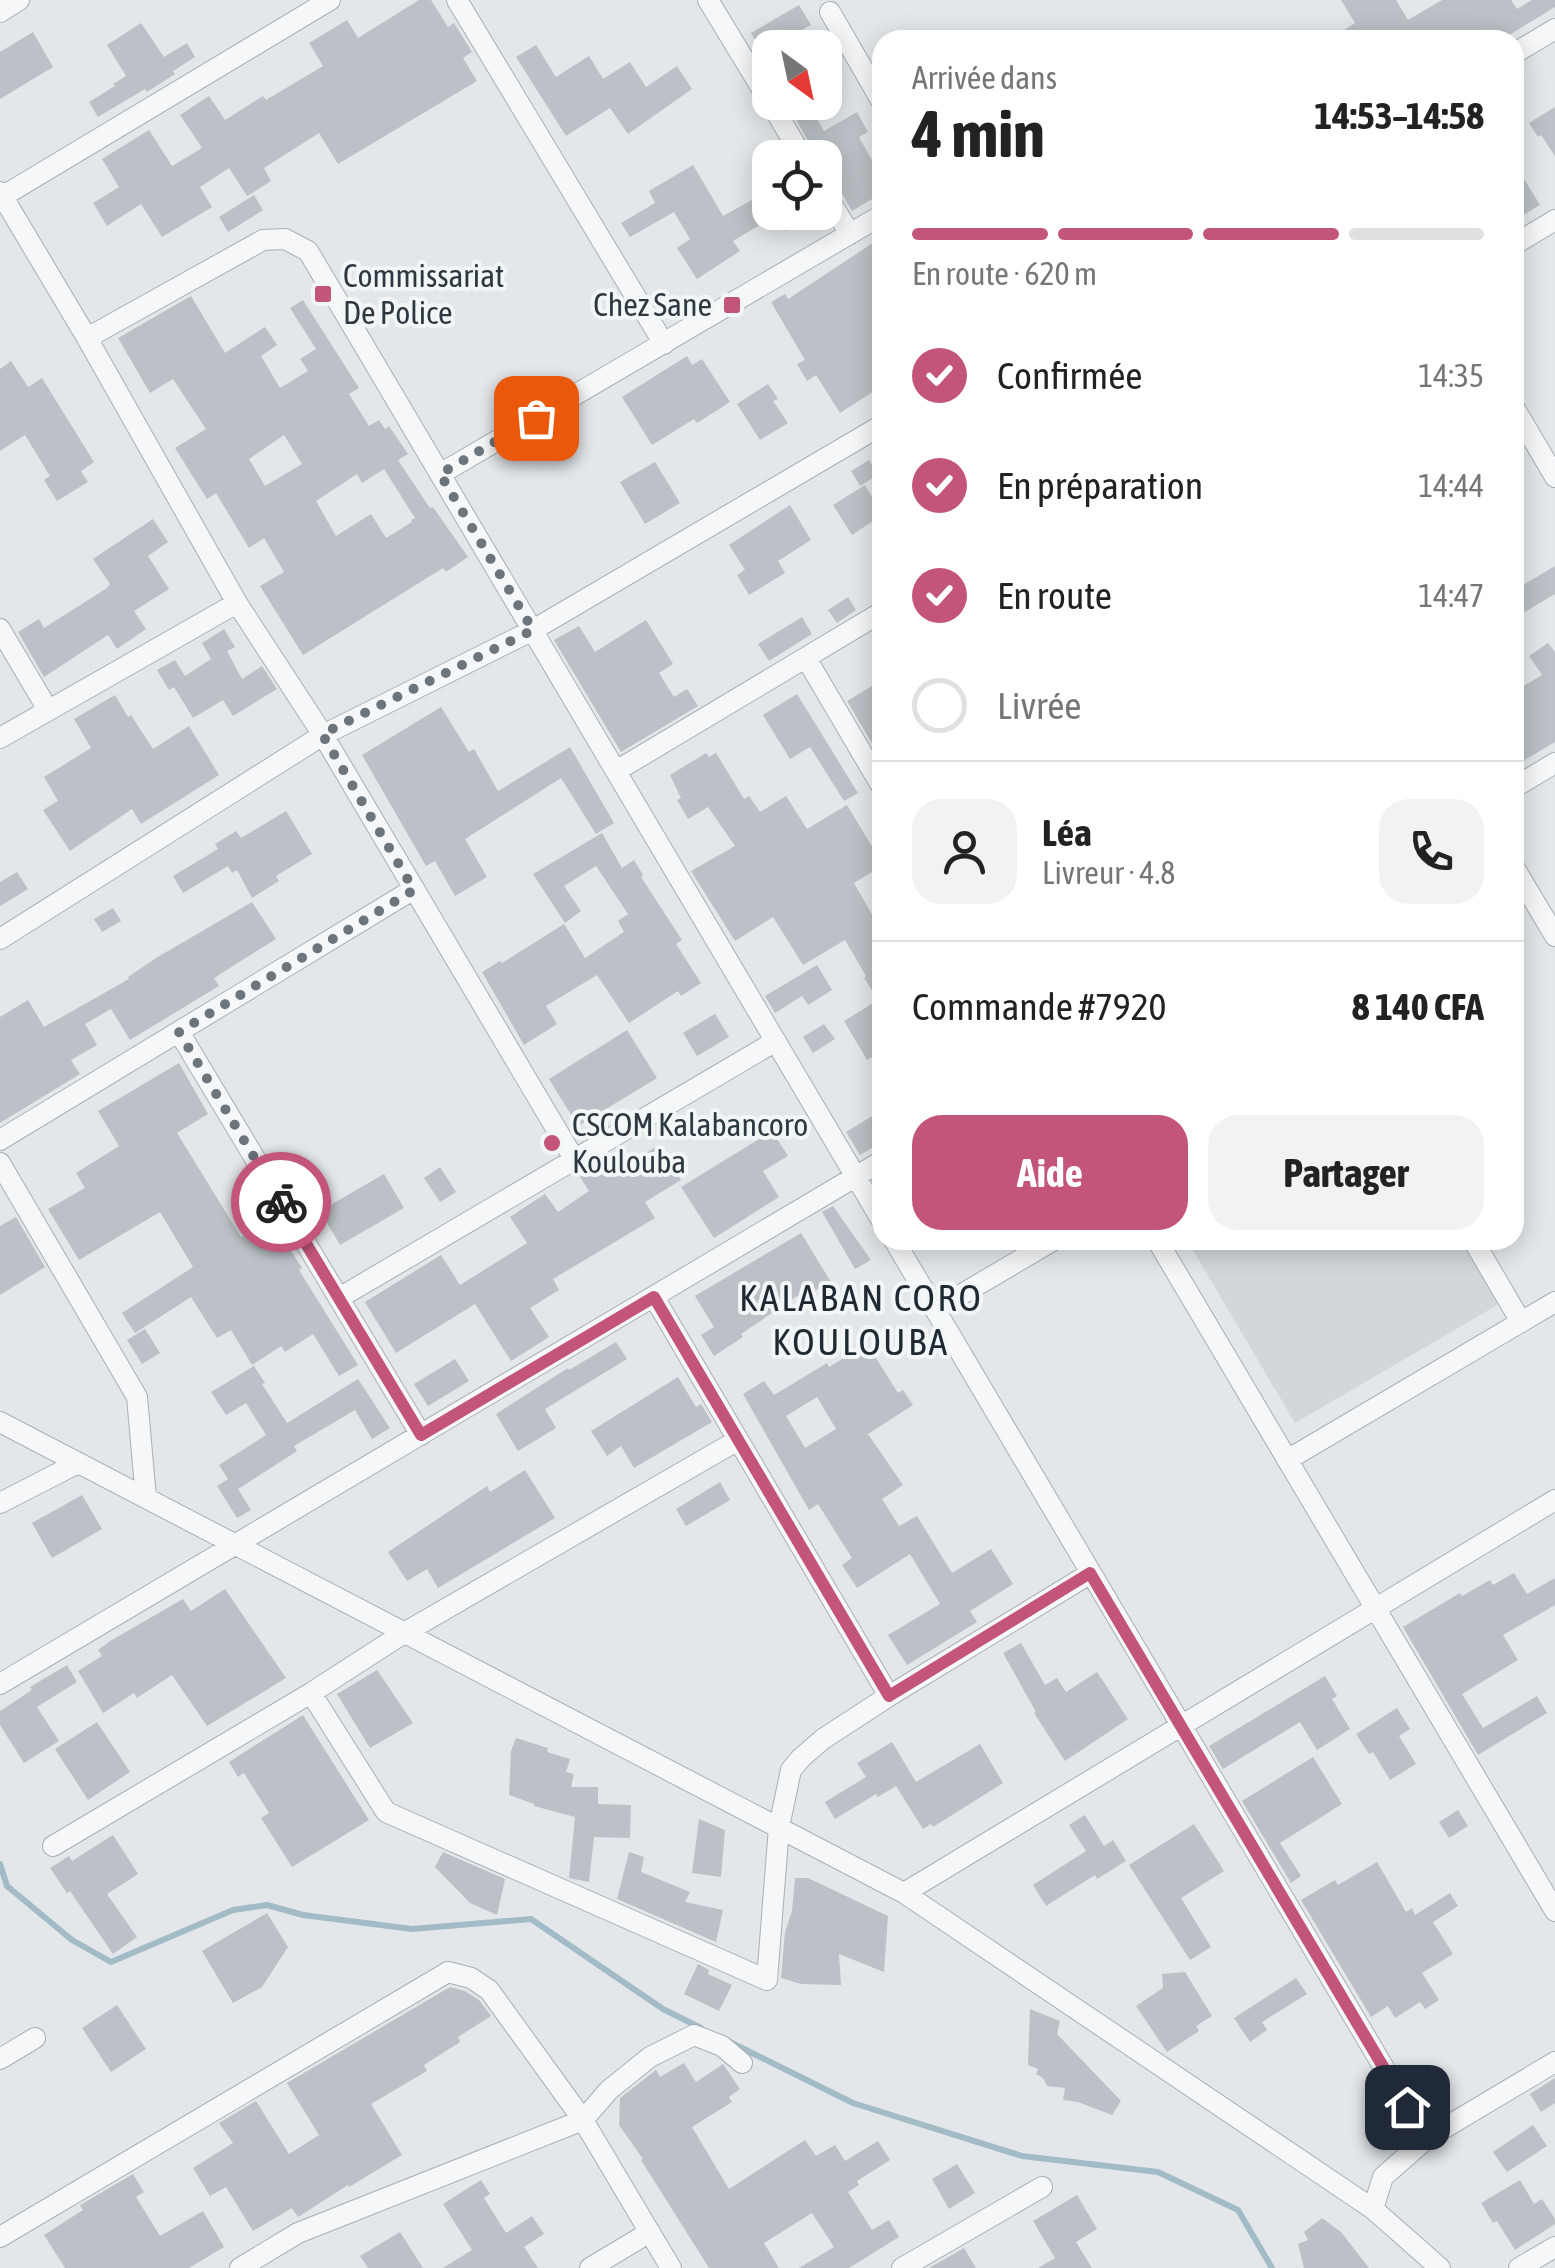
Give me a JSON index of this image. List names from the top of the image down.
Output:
{
  "districts": ["KALABAN CORO KOULOUBA"],
  "places": {
    "transit": ["Commissariat De Police", "Chez Sane"],
    "other": ["CSCOM Kalabancoro Koulouba"]
  },
  "north": "bottom right",
  "page": {
    "heading": ["4 min", "Arrivée dans", "14:53–14:58"],
    "panel": [
      "Léa",
      "Livreur · 4.8",
      "Commande #7920",
      "8 140 CFA"
    ],
    "bar": "En route · 620 m",
    "list": [
      ["Confirmée", "14:35"],
      ["En préparation", "14:44"],
      ["En route", "14:47"],
      "Livrée"
    ],
    "buttons": ["Aide", "Partager"]
  }
}
